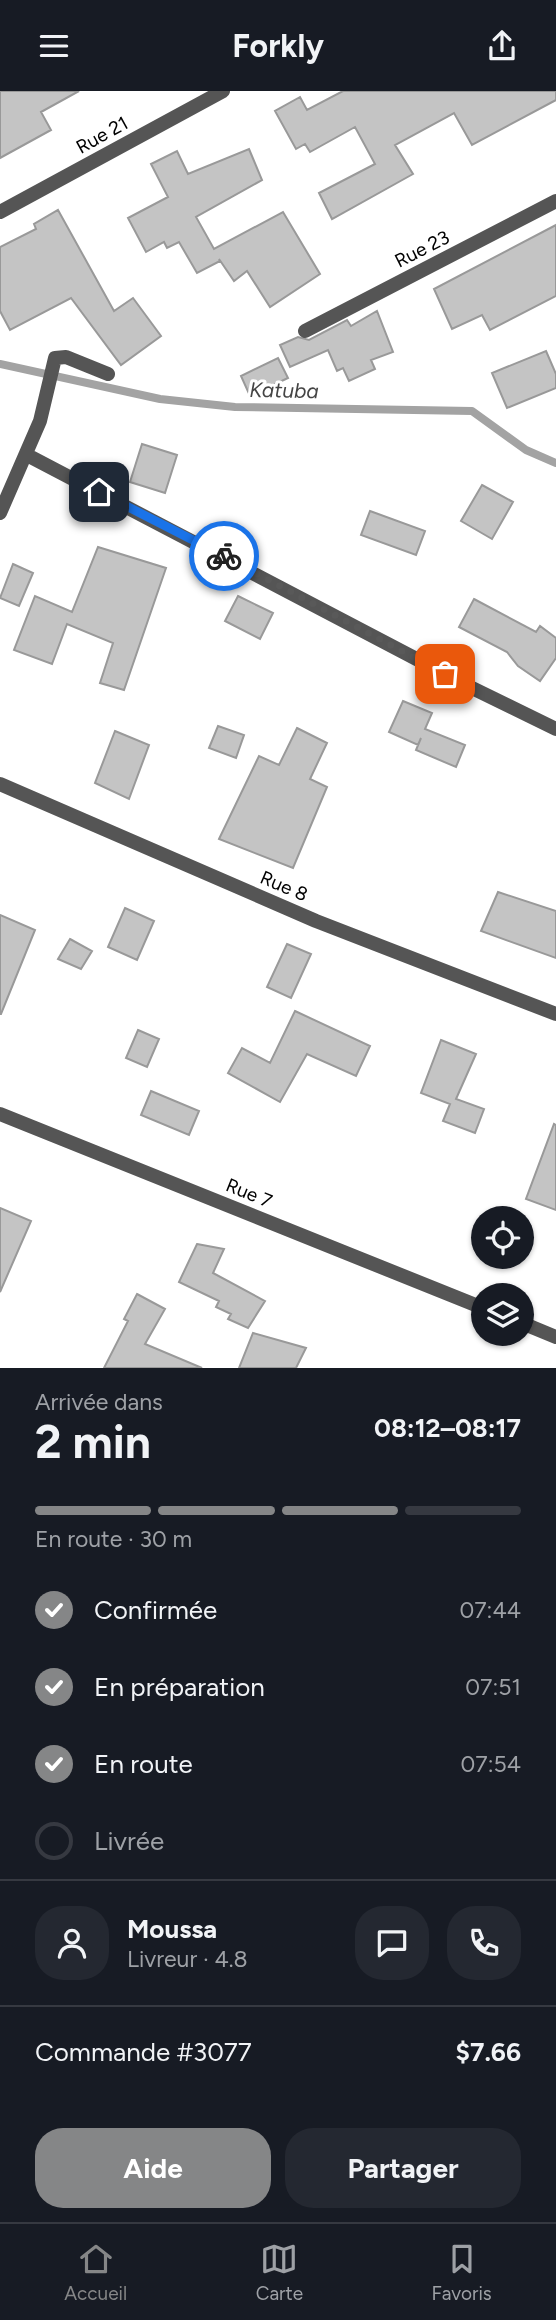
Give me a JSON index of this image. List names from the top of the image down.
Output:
{
  "streets": {
    "street": [
      "Rue 21",
      "Rue 23",
      "Rue 8",
      "Rue 7"
    ]
  },
  "water": ["Katuba"],
  "page": {
    "header": "Forkly",
    "heading": ["2 min", "Arrivée dans", "08:12–08:17"],
    "panel": [
      "Moussa",
      "Livreur · 4.8",
      "Commande #3077",
      "$7.66"
    ],
    "bar": "En route · 30 m",
    "list": [
      ["Confirmée", "07:44"],
      ["En préparation", "07:51"],
      ["En route", "07:54"],
      "Livrée"
    ],
    "buttons": ["Aide", "Partager"],
    "tabs": ["Accueil", "Carte", "Favoris"]
  }
}
